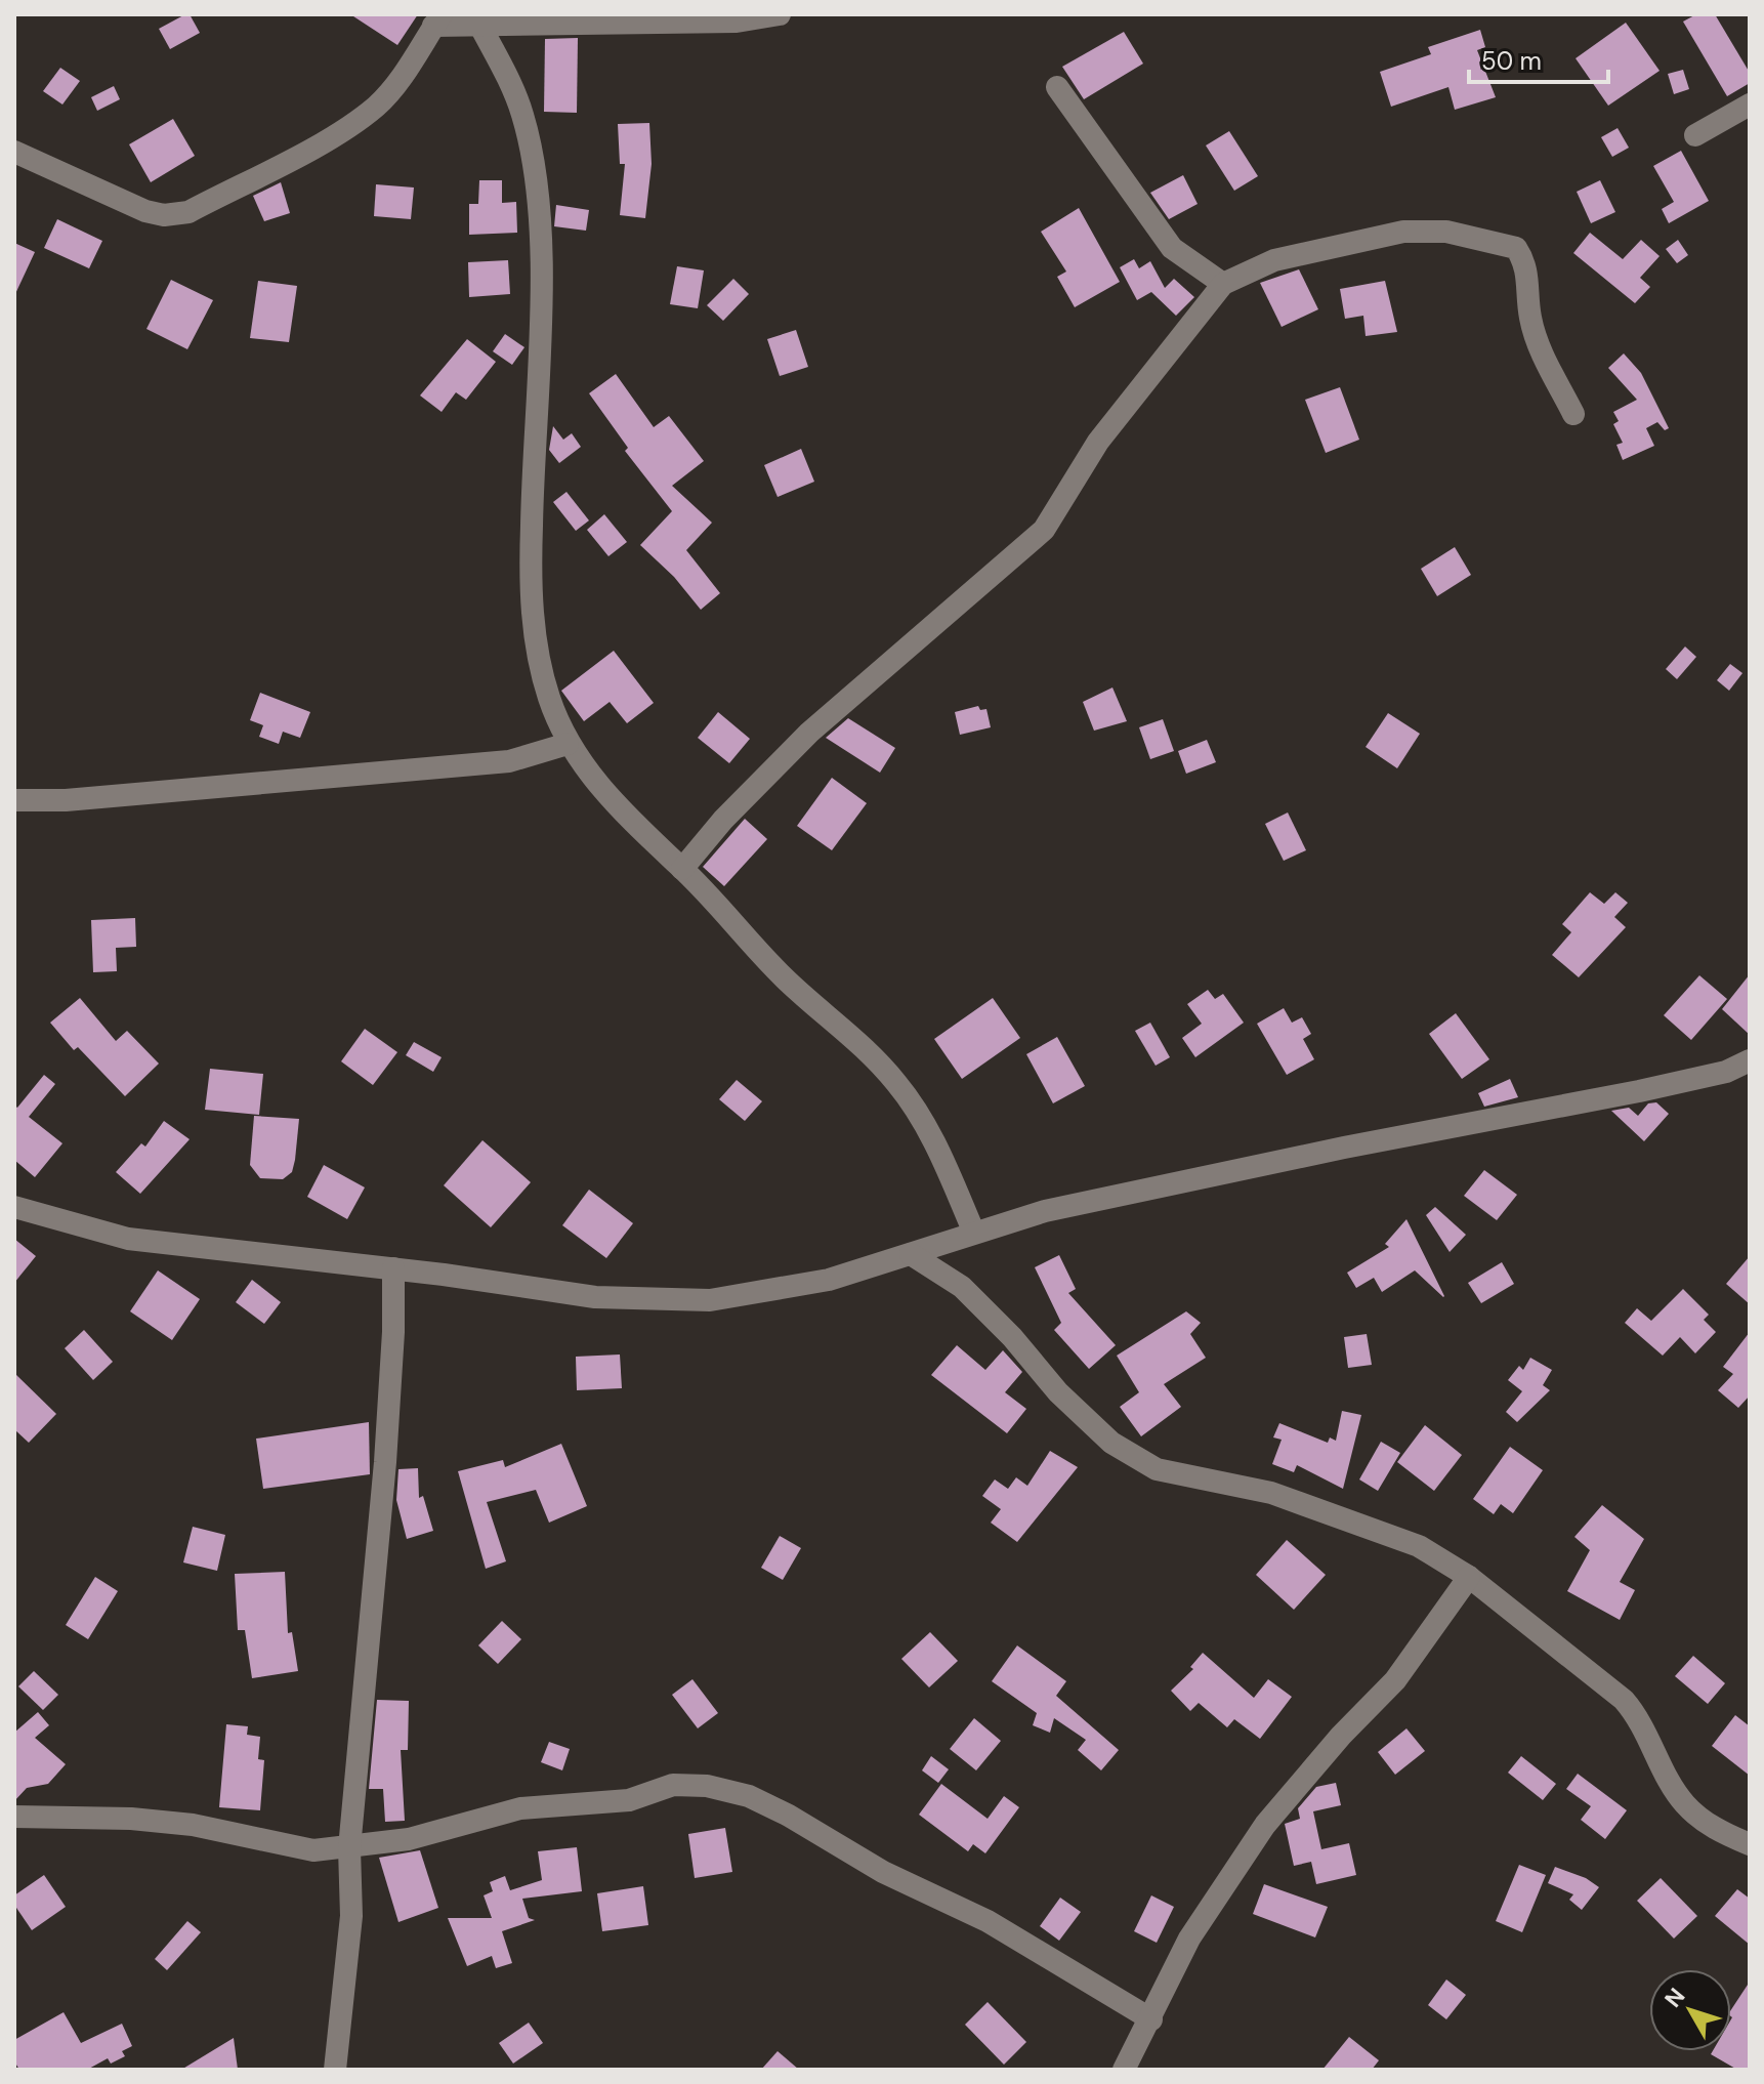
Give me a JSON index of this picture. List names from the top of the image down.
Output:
{
  "scale_bar": "50 m",
  "north": "top left"
}
